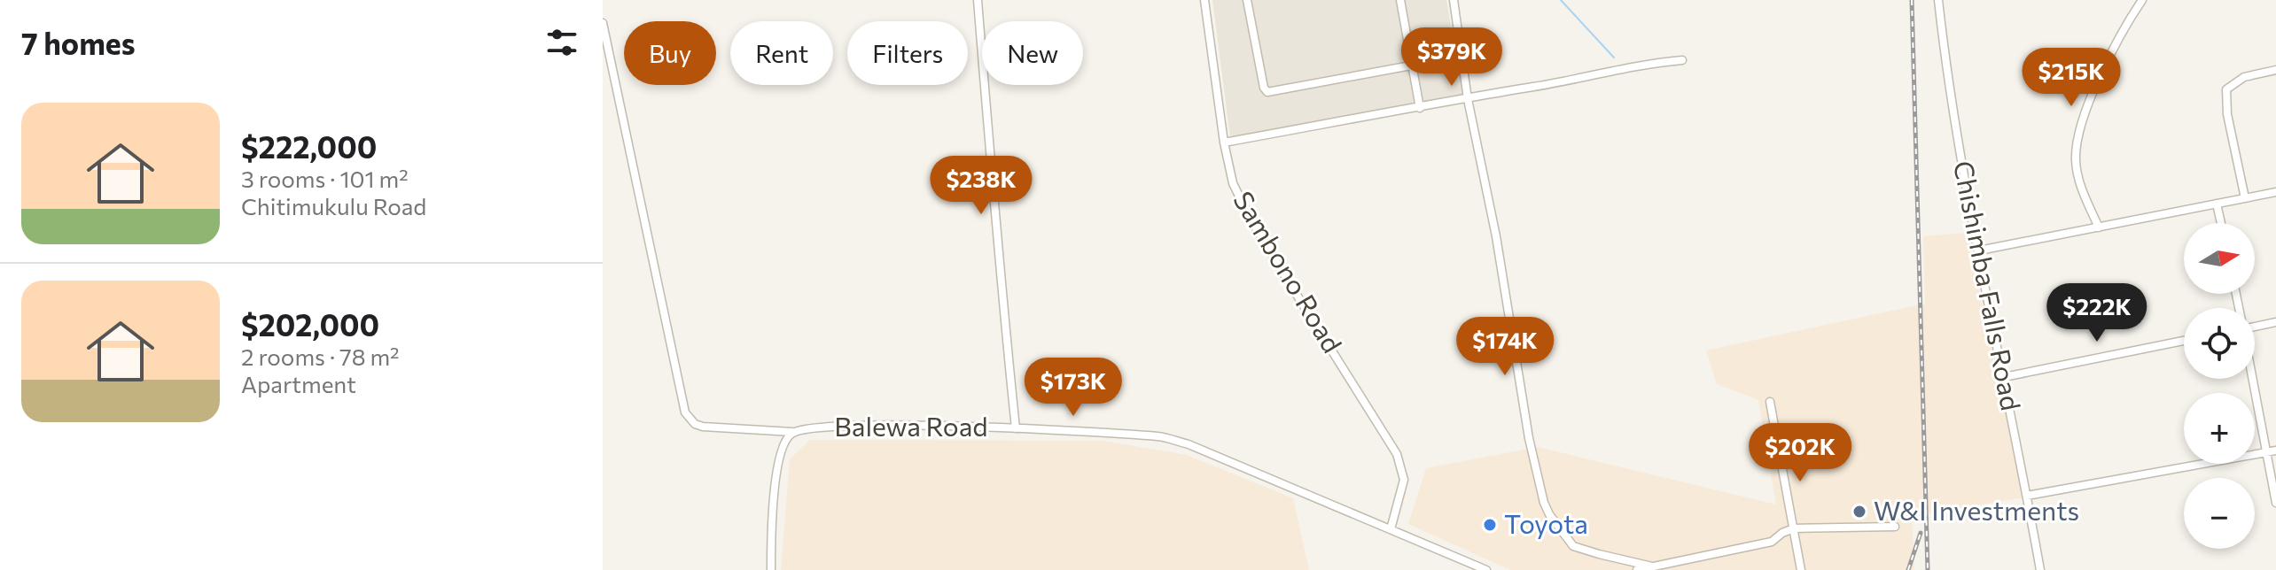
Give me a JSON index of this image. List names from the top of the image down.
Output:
{
  "streets": {
    "street": ["Sambono Road", "Chishimba Falls Road", "Balewa Road"]
  },
  "crossings": [
    ["Sambono Road", "Balewa Road"]
  ],
  "places": ["W&I Investments", "Toyota"],
  "north": "right",
  "page": {
    "heading": "7 homes",
    "chip": [
      "Buy",
      "Rent",
      "Filters",
      "New"
    ],
    "price": [
      "$379K",
      "$215K",
      "$238K",
      "$222K",
      "$174K",
      "$173K",
      "$202K"
    ],
    "list": [
      {
        "name": "$222,000",
        "note": "3 rooms · 101 m² · Chitimukulu Road"
      },
      {
        "name": "$202,000",
        "note": "2 rooms · 78 m² · Apartment"
      }
    ],
    "map_buttons": ["+", "−"]
  }
}
